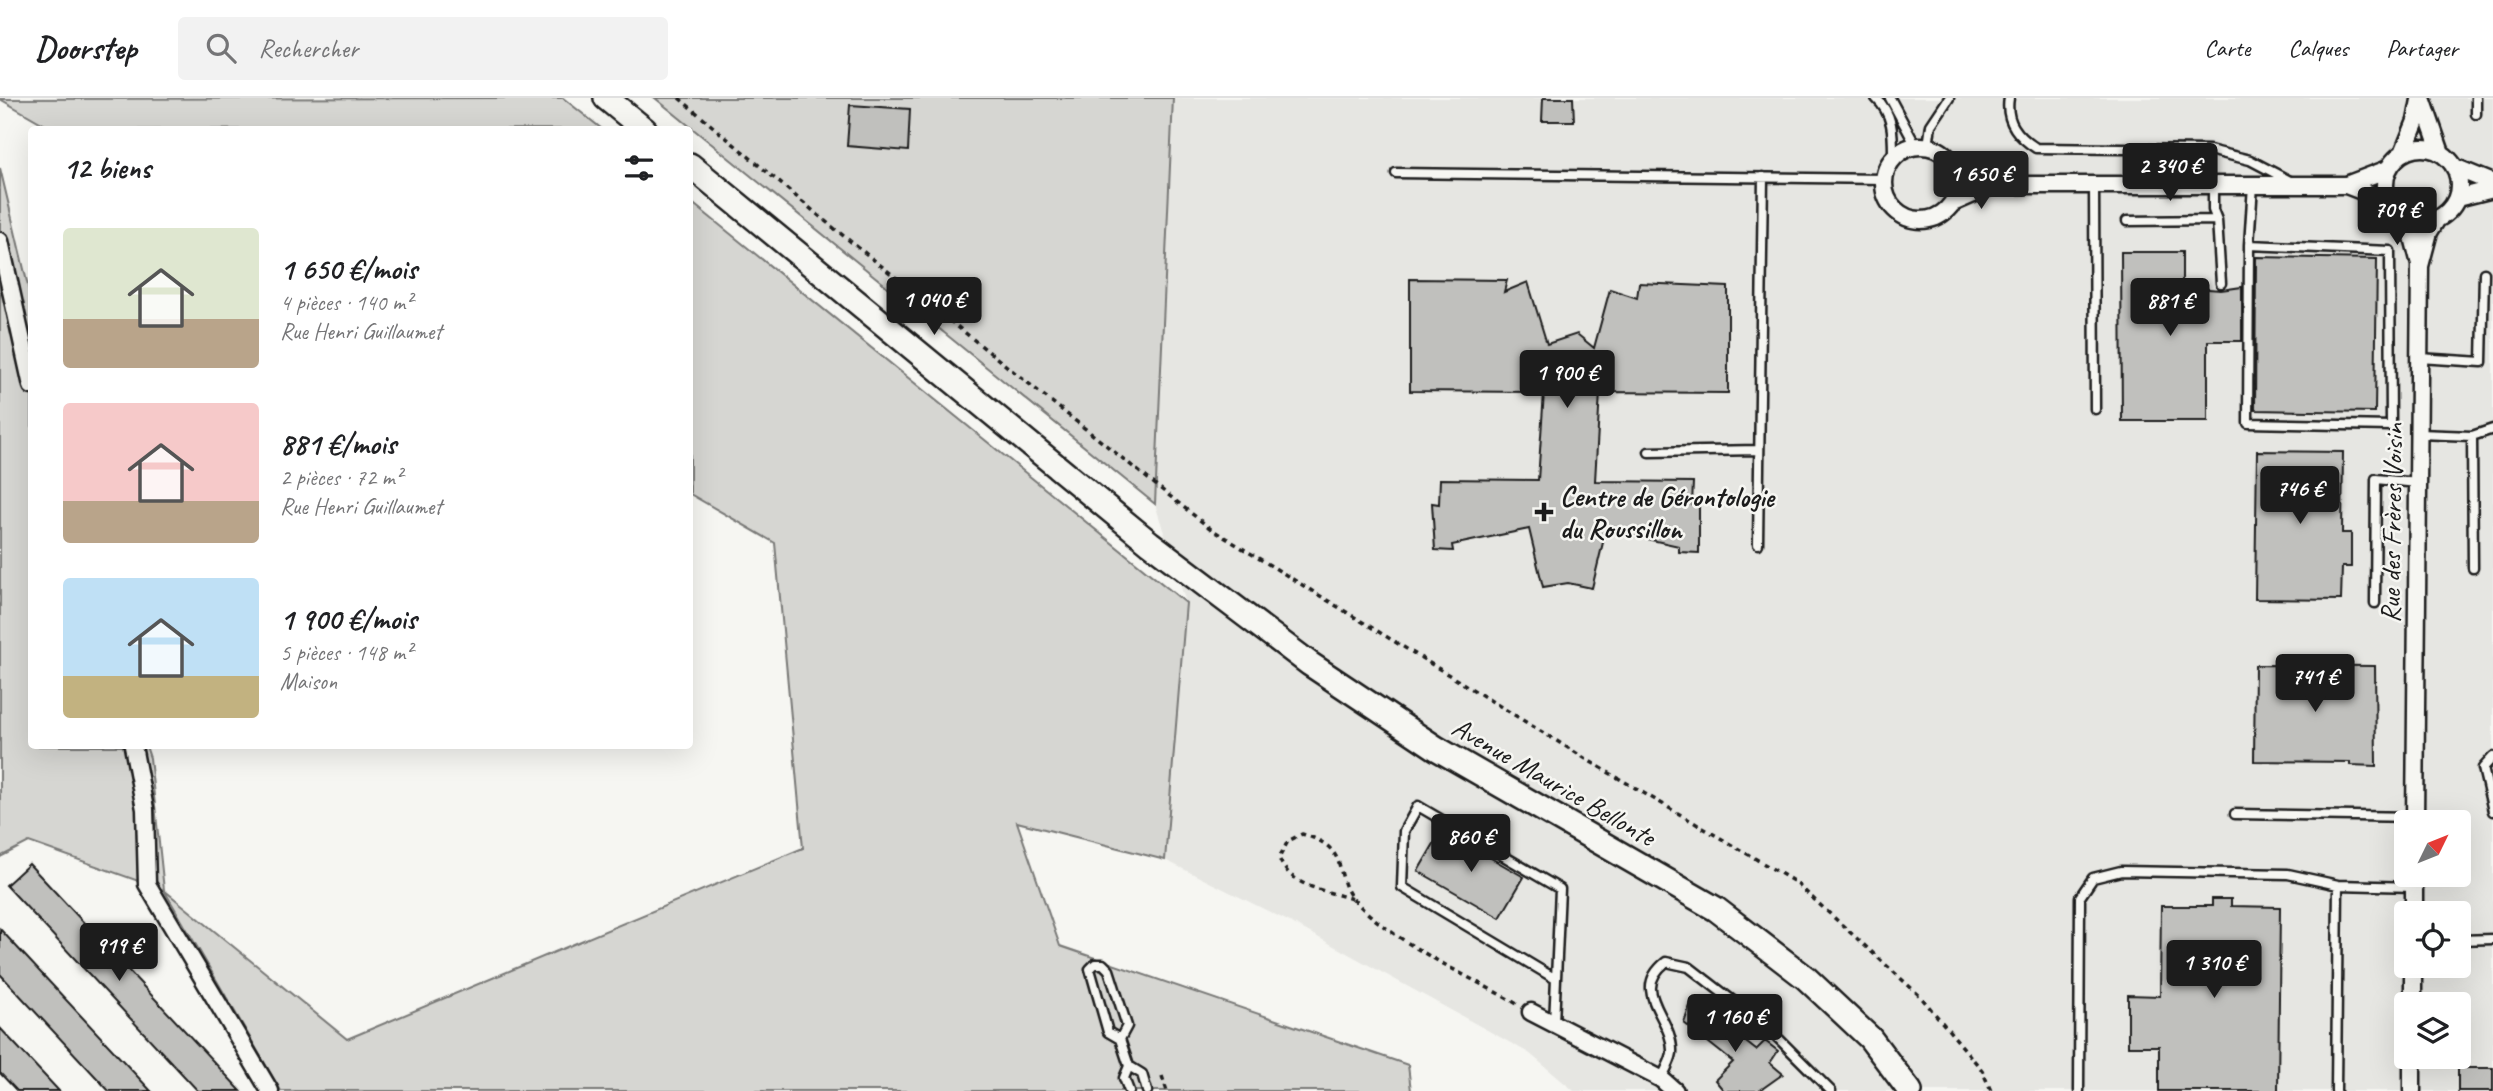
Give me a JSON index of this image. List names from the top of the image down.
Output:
{
  "streets": {
    "main road": ["Avenue Maurice Bellonte"],
    "street": ["Rue des Frères Voisin"]
  },
  "places": {
    "health": ["Centre de Gérontologie du Roussillon"]
  },
  "north": "top right",
  "page": {
    "header": "Doorstep",
    "search": "Rechercher",
    "nav": ["Carte", "Calques", "Partager"],
    "heading": "12 biens",
    "price": [
      "2 340 €",
      "1 650 €",
      "709 €",
      "1 040 €",
      "881 €",
      "1 900 €",
      "746 €",
      "741 €",
      "860 €",
      "919 €",
      "1 310 €",
      "1 160 €"
    ],
    "list": [
      {
        "name": "1 650 €/mois",
        "note": "4 pièces · 140 m² · Rue Henri Guillaumet"
      },
      {
        "name": "881 €/mois",
        "note": "2 pièces · 72 m² · Rue Henri Guillaumet"
      },
      {
        "name": "1 900 €/mois",
        "note": "5 pièces · 148 m² · Maison"
      }
    ]
  }
}
